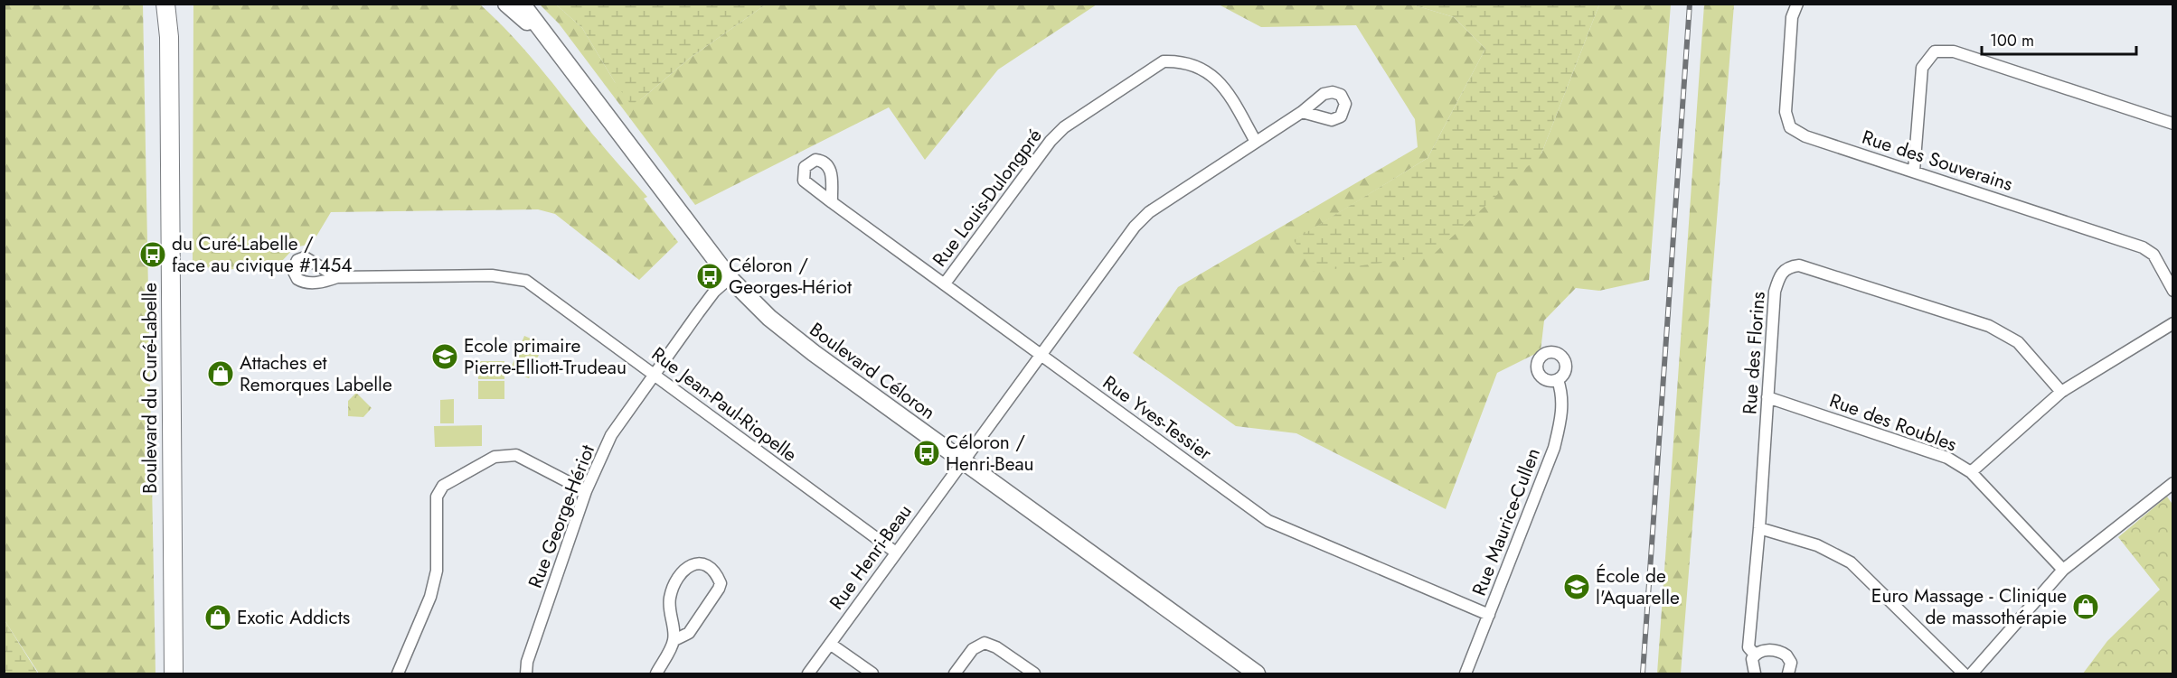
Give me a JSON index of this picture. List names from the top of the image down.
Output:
{
  "streets": {
    "main road": ["Boulevard du Curé-Labelle"],
    "street": [
      "Rue des Souverains",
      "Rue Louis-Dulongpré",
      "Rue des Florins",
      "Boulevard Céloron",
      "Rue Jean-Paul-Riopelle",
      "Rue Yves-Tessier",
      "Rue des Roubles",
      "Rue George-Hériot",
      "Rue Maurice-Cullen",
      "Rue Henri-Beau"
    ]
  },
  "crossings": [
    ["Rue Louis-Dulongpré", "Rue Yves-Tessier"],
    ["Rue des Florins", "Rue des Roubles"],
    ["Boulevard Céloron", "Rue George-Hériot"],
    ["Boulevard Céloron", "Rue Henri-Beau"],
    ["Rue Jean-Paul-Riopelle", "Rue George-Hériot"],
    ["Rue Jean-Paul-Riopelle", "Rue Henri-Beau"],
    ["Rue Yves-Tessier", "Rue Maurice-Cullen"]
  ],
  "places": {
    "bus stop": ["du Curé-Labelle / face au civique #1454", "Céloron / Georges-Hériot", "Céloron / Henri-Beau"],
    "school or university": ["Ecole primaire Pierre-Elliott-Trudeau", "École de l'Aquarelle"],
    "shop": ["Attaches et Remorques Labelle", "Euro Massage - Clinique de massothérapie", "Exotic Addicts"]
  },
  "scale_bar": "100 m"
}
